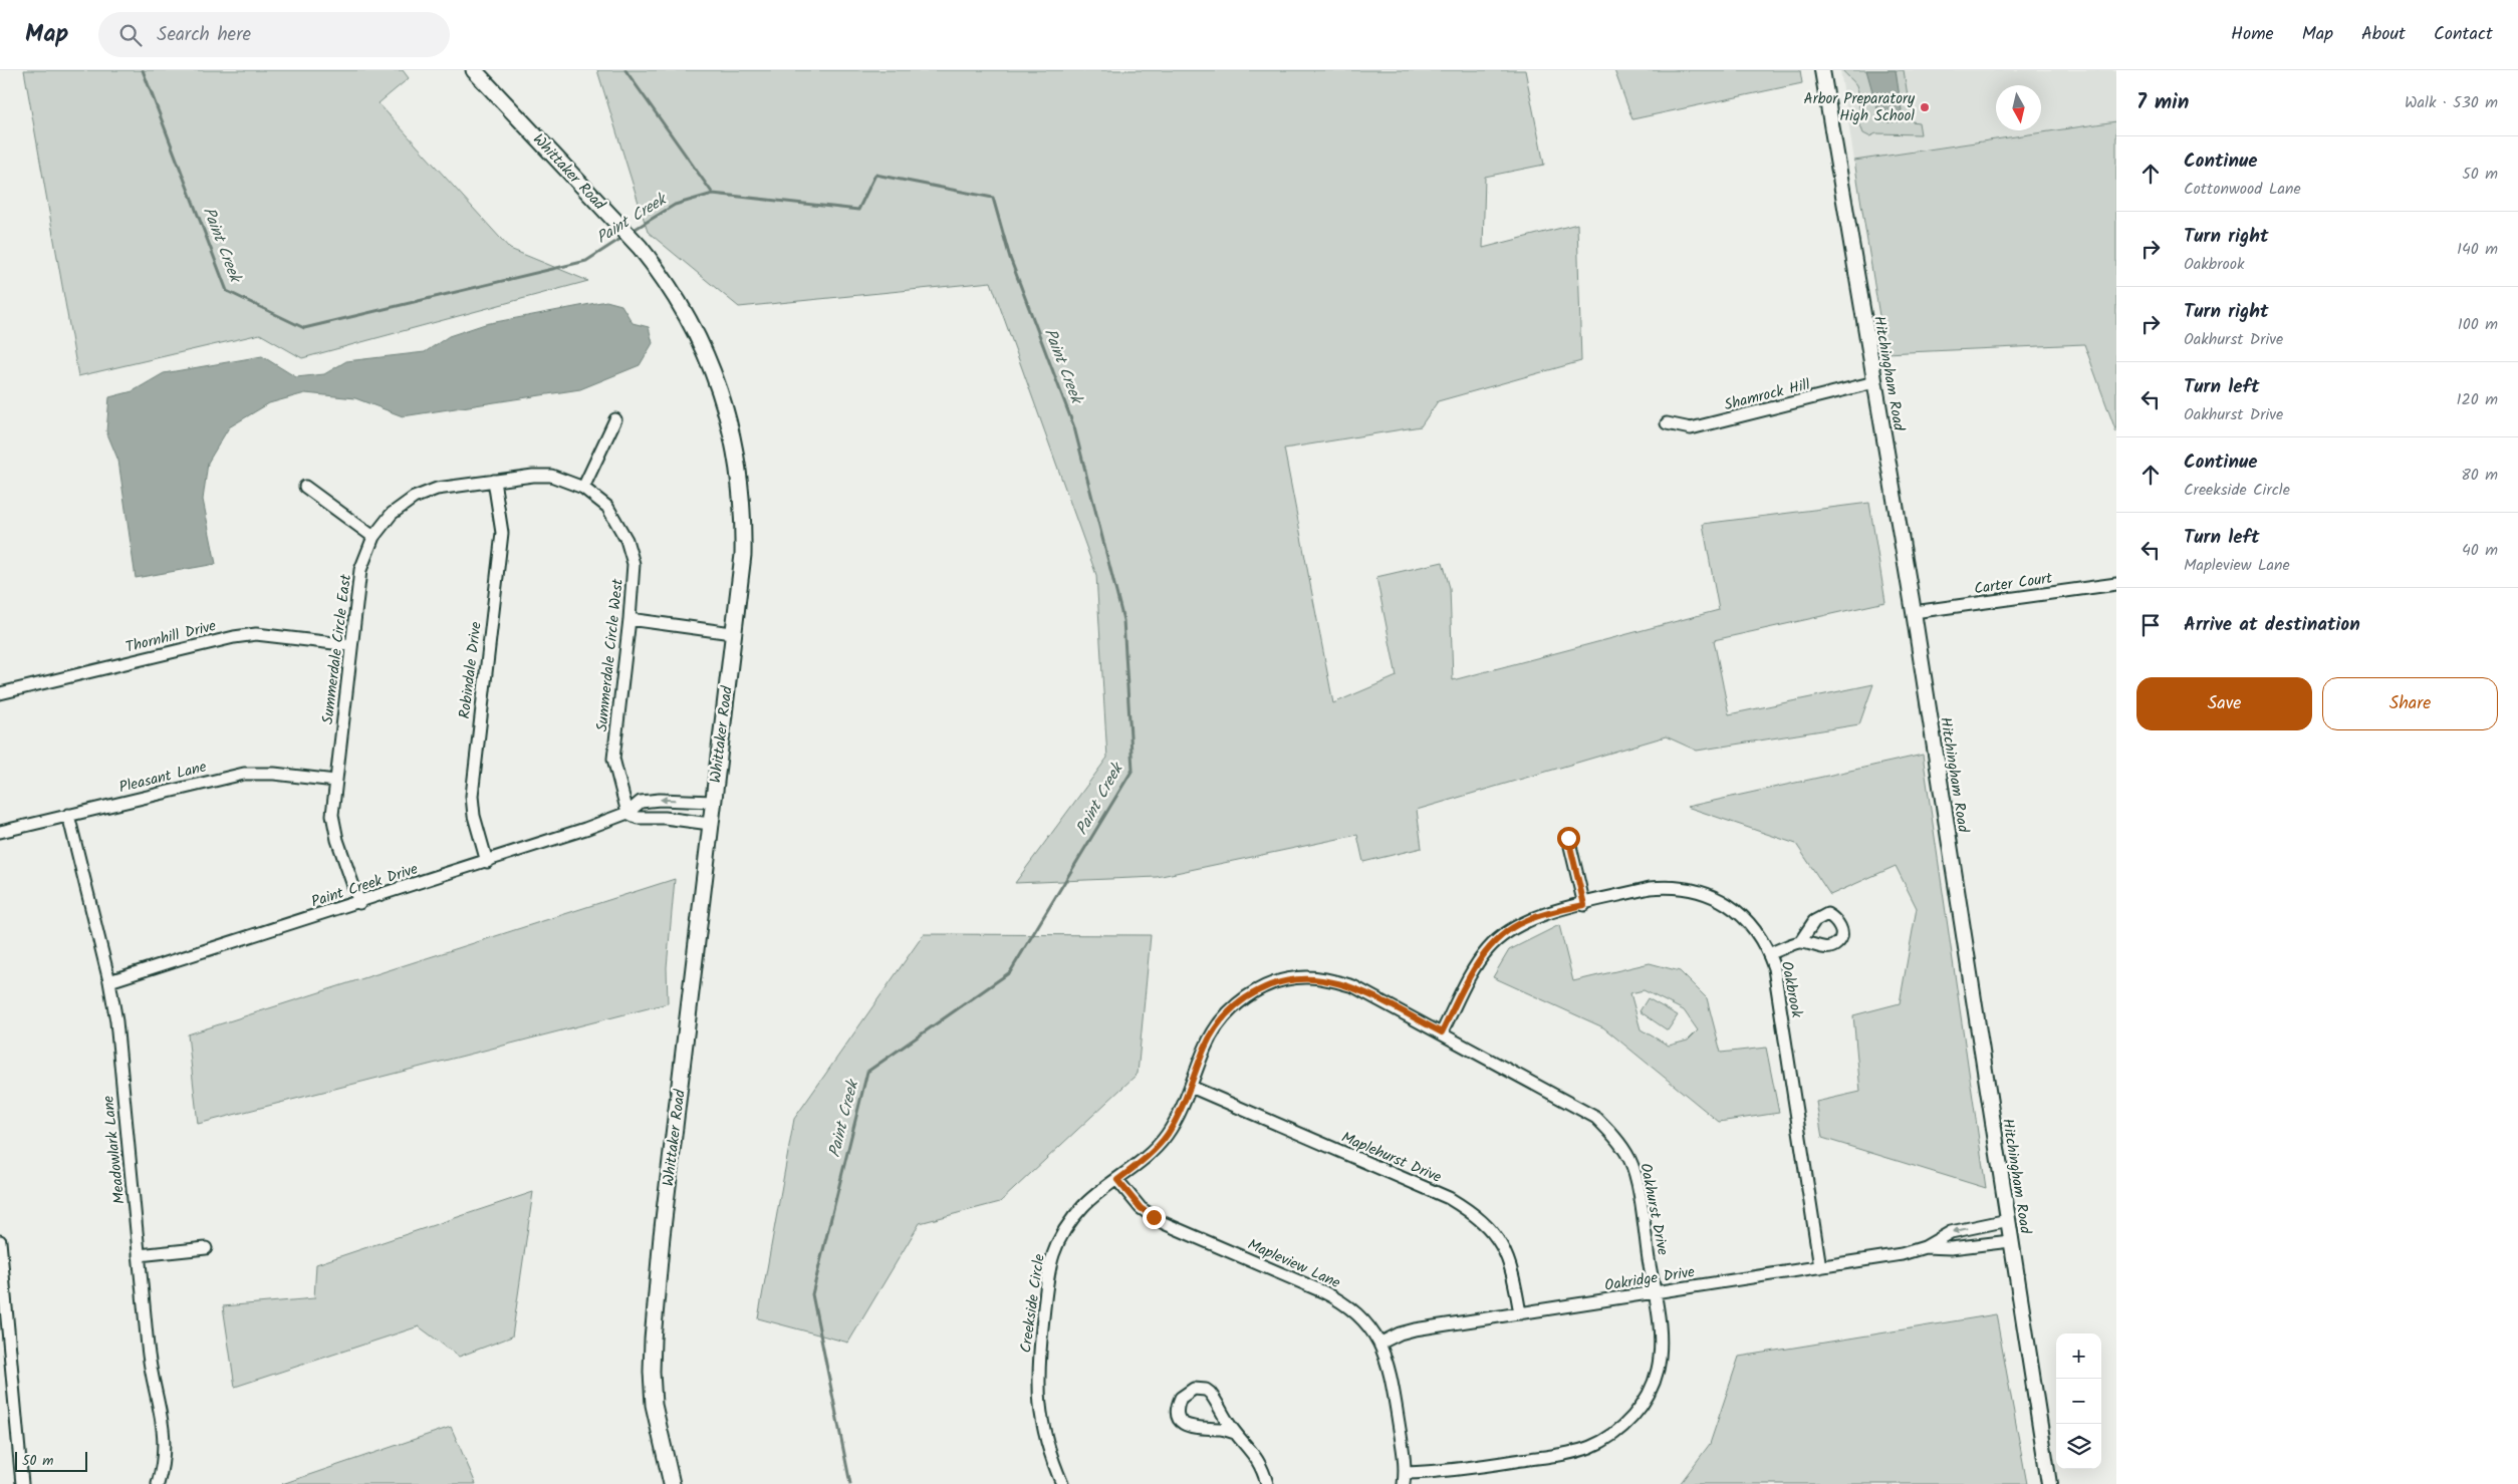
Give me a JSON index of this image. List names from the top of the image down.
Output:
{
  "streets": {
    "main road": ["Whittaker Road"],
    "street": [
      "Hitchingham Road",
      "Shamrock Hill",
      "Carter Court",
      "Thornhill Drive",
      "Summerdale Circle East",
      "Summerdale Circle West",
      "Robindale Drive",
      "Pleasant Lane",
      "Paint Creek Drive",
      "Oakbrook",
      "Meadowlark Lane",
      "Maplehurst Drive",
      "Oakhurst Drive",
      "Mapleview Lane",
      "Oakridge Drive",
      "Creekside Circle"
    ]
  },
  "crossings": [
    ["Whittaker Road", "Paint Creek Drive"],
    ["Hitchingham Road", "Shamrock Hill"],
    ["Hitchingham Road", "Carter Court"],
    ["Hitchingham Road", "Oakridge Drive"],
    ["Thornhill Drive", "Summerdale Circle East"],
    ["Summerdale Circle East", "Summerdale Circle West"],
    ["Summerdale Circle East", "Robindale Drive"],
    ["Summerdale Circle East", "Pleasant Lane"],
    ["Summerdale Circle East", "Paint Creek Drive"],
    ["Summerdale Circle West", "Robindale Drive"],
    ["Summerdale Circle West", "Paint Creek Drive"],
    ["Robindale Drive", "Paint Creek Drive"],
    ["Pleasant Lane", "Meadowlark Lane"],
    ["Paint Creek Drive", "Meadowlark Lane"],
    ["Oakbrook", "Oakhurst Drive"],
    ["Oakbrook", "Oakridge Drive"],
    ["Maplehurst Drive", "Oakhurst Drive"],
    ["Maplehurst Drive", "Oakridge Drive"],
    ["Maplehurst Drive", "Creekside Circle"],
    ["Oakhurst Drive", "Mapleview Lane"],
    ["Oakhurst Drive", "Oakridge Drive"],
    ["Oakhurst Drive", "Creekside Circle"],
    ["Mapleview Lane", "Oakridge Drive"],
    ["Mapleview Lane", "Creekside Circle"]
  ],
  "water": ["Paint Creek"],
  "places": ["Arbor Preparatory High School"],
  "scale_bar": "50 m",
  "north": "bottom",
  "page": {
    "header": "Map",
    "search": "Search here",
    "nav": [
      "Home",
      "Map",
      "About",
      "Contact"
    ],
    "heading": ["7 min", "Walk · 530 m"],
    "list": [
      ["Continue", "Cottonwood Lane", "50 m"],
      ["Turn right", "Oakbrook", "140 m"],
      ["Turn right", "Oakhurst Drive", "100 m"],
      ["Turn left", "Oakhurst Drive", "120 m"],
      ["Continue", "Creekside Circle", "80 m"],
      ["Turn left", "Mapleview Lane", "40 m"],
      "Arrive at destination"
    ],
    "buttons": ["Save", "Share"],
    "map_buttons": ["+", "−"],
    "scale": "50 m"
  }
}
